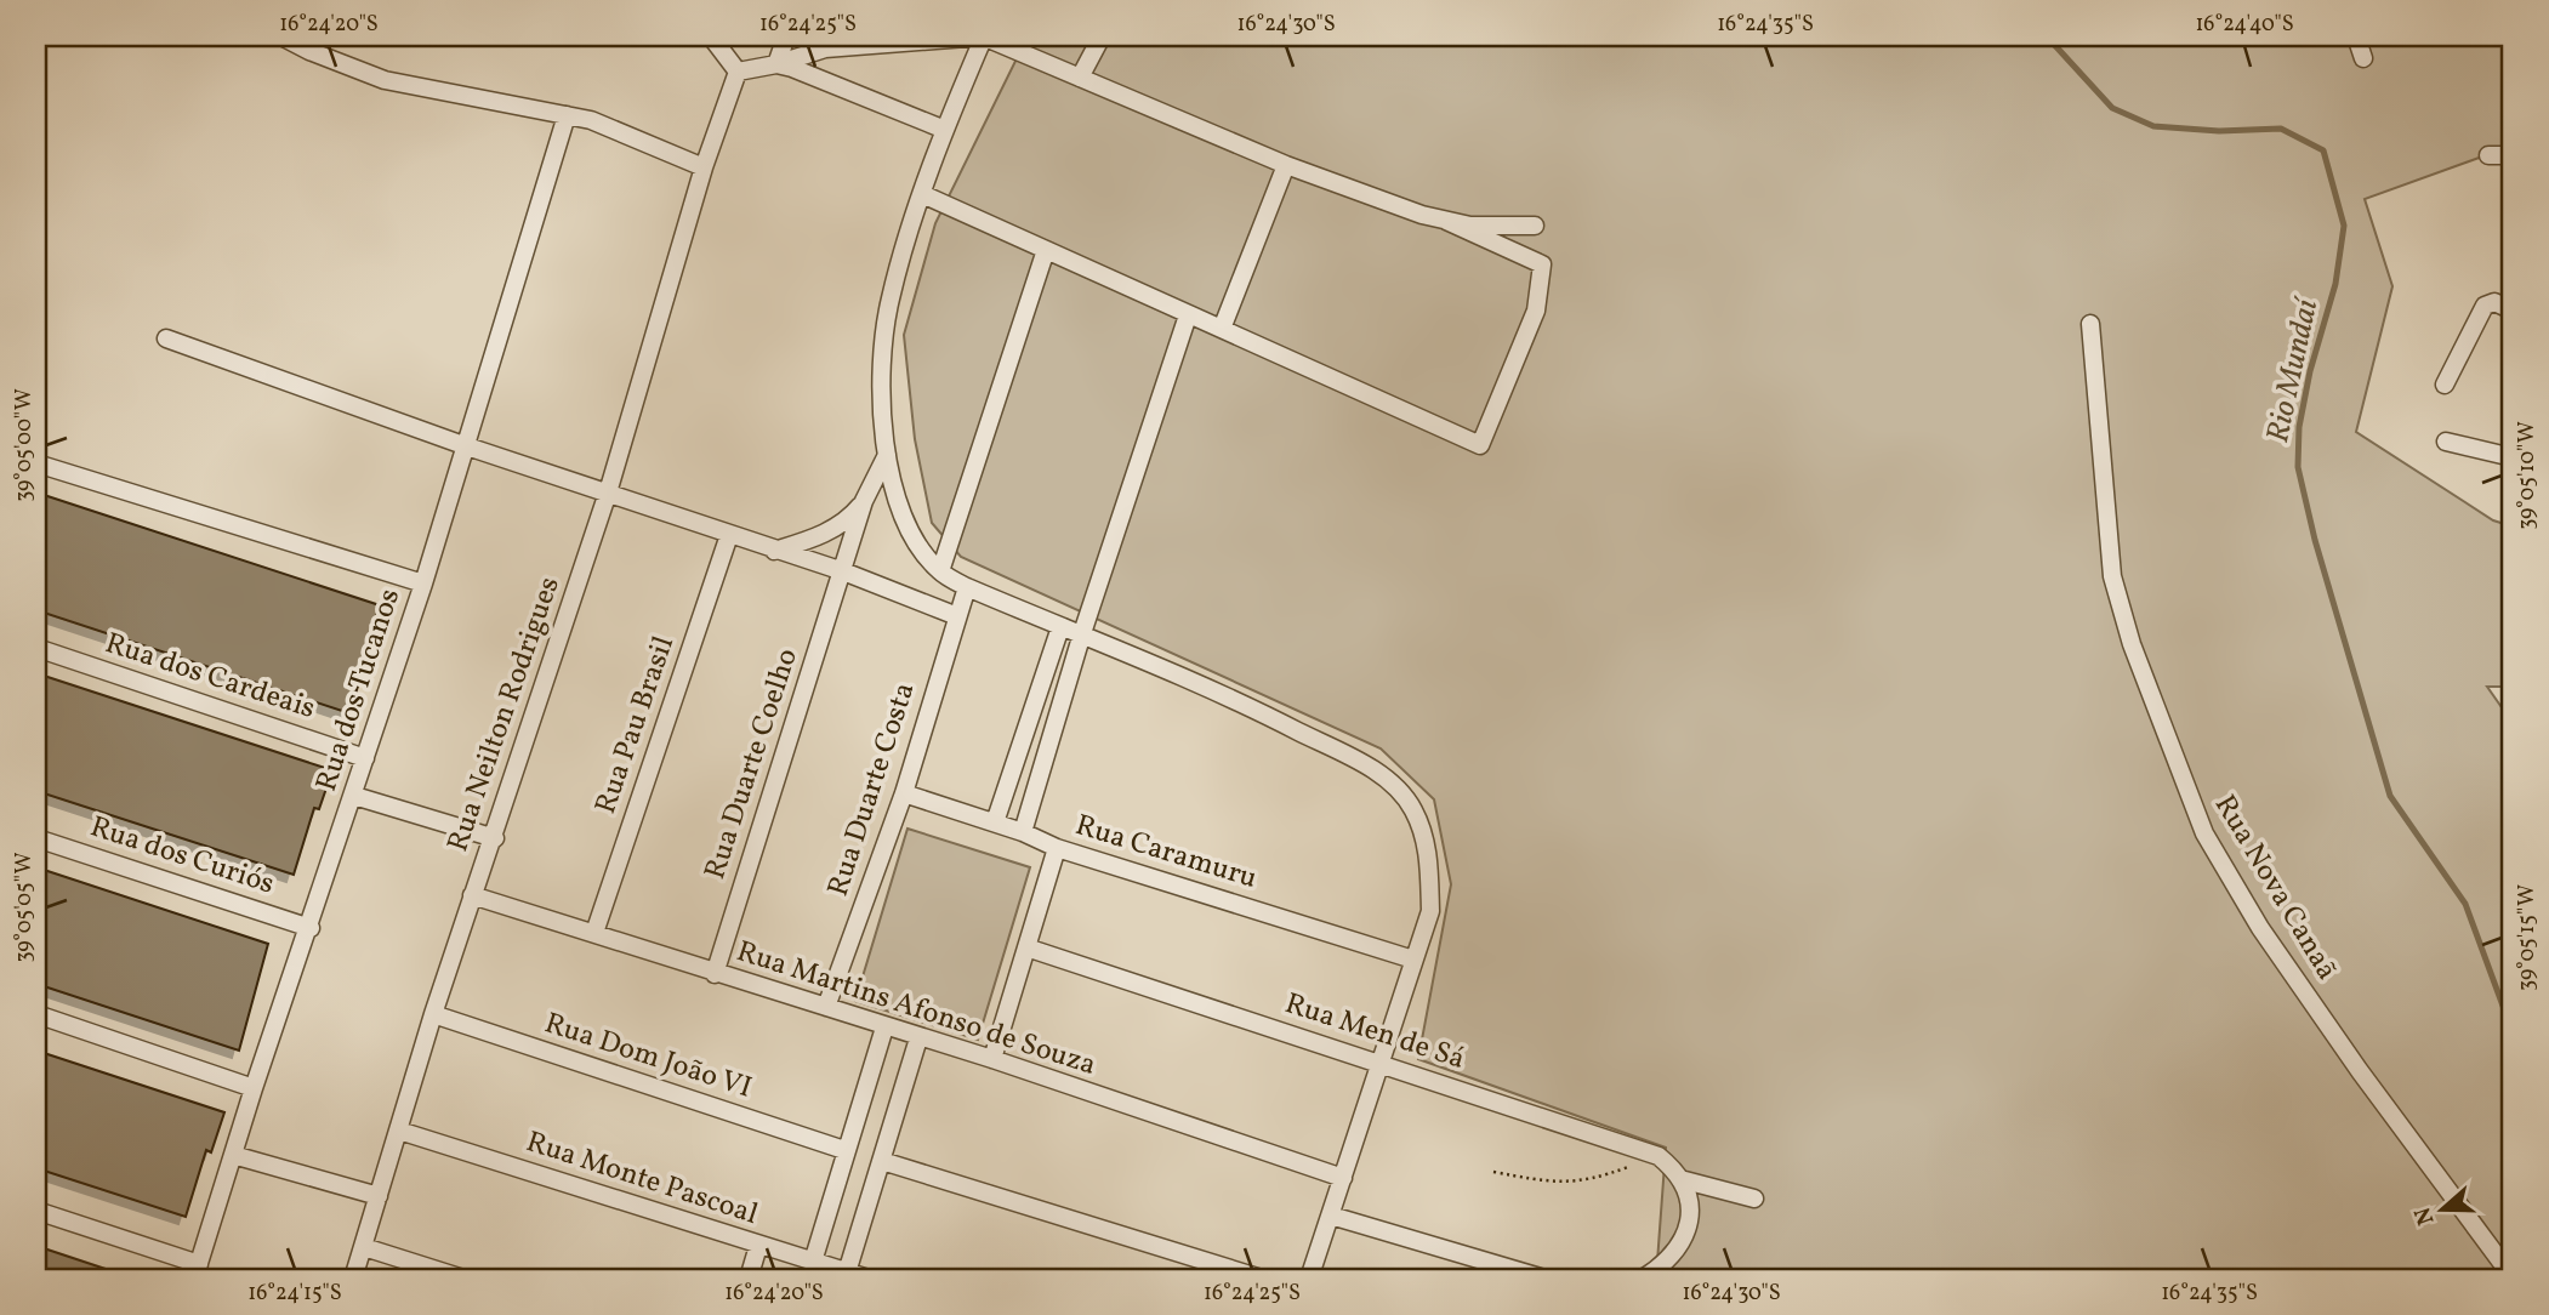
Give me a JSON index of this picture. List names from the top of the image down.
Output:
{
  "streets": {
    "street": [
      "Rua dos Cardeais",
      "Rua dos Tucanos",
      "Rua Neilton Rodrigues",
      "Rua Pau Brasil",
      "Rua Duarte Coelho",
      "Rua Duarte Costa",
      "Rua Caramuru",
      "Rua dos Curiós",
      "Rua Nova Canaã",
      "Rua Martins Afonso de Souza",
      "Rua Men de Sá",
      "Rua Dom João VI",
      "Rua Monte Pascoal"
    ]
  },
  "crossings": [
    ["Rua dos Cardeais", "Rua dos Tucanos"],
    ["Rua dos Tucanos", "Rua dos Curiós"],
    ["Rua Neilton Rodrigues", "Rua Martins Afonso de Souza"],
    ["Rua Neilton Rodrigues", "Rua Dom João VI"],
    ["Rua Neilton Rodrigues", "Rua Monte Pascoal"],
    ["Rua Pau Brasil", "Rua Martins Afonso de Souza"],
    ["Rua Duarte Coelho", "Rua Martins Afonso de Souza"],
    ["Rua Duarte Costa", "Rua Caramuru"],
    ["Rua Duarte Costa", "Rua Martins Afonso de Souza"]
  ],
  "water": ["Rio Mundaí"],
  "north": "left",
  "coordinates": [
    "16°24'20\"S",
    "16°24'25\"S",
    "16°24'30\"S",
    "16°24'35\"S",
    "16°24'40\"S",
    "39°05'00\"W",
    "39°05'10\"W",
    "39°05'05\"W",
    "39°05'15\"W",
    "16°24'15\"S"
  ]
}
